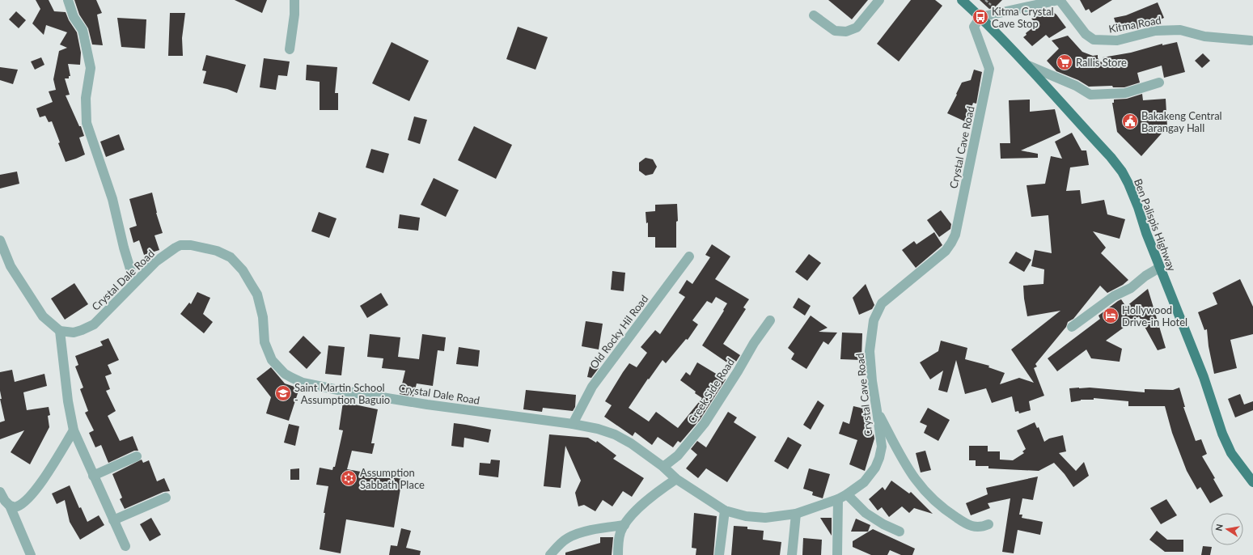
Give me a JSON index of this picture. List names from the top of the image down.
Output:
{
  "streets": {
    "main road": ["Ben Palispis Highway"],
    "street": [
      "Kitma Road",
      "Crystal Cave Road",
      "Crystal Dale Road",
      "Old Rocky Hil Road",
      "Creek Side Road"
    ]
  },
  "crossings": [
    ["Kitma Road", "Crystal Cave Road"],
    ["Kitma Road", "Ben Palispis Highway"],
    ["Crystal Cave Road", "Ben Palispis Highway"],
    ["Crystal Cave Road", "Crystal Dale Road"],
    ["Crystal Dale Road", "Old Rocky Hil Road"],
    ["Crystal Dale Road", "Creek Side Road"]
  ],
  "places": {
    "bus stop": ["Kitma Crystal Cave Stop"],
    "supermarket": ["Rallis Store"],
    "public building": ["Bakakeng Central Barangay Hall"],
    "hotel": ["Hollywood Drive-in Hotel"],
    "school or university": ["Saint Martin School - Assumption Baguio"],
    "synagogue": ["Assumption Sabbath Place"]
  },
  "north": "left"
}
